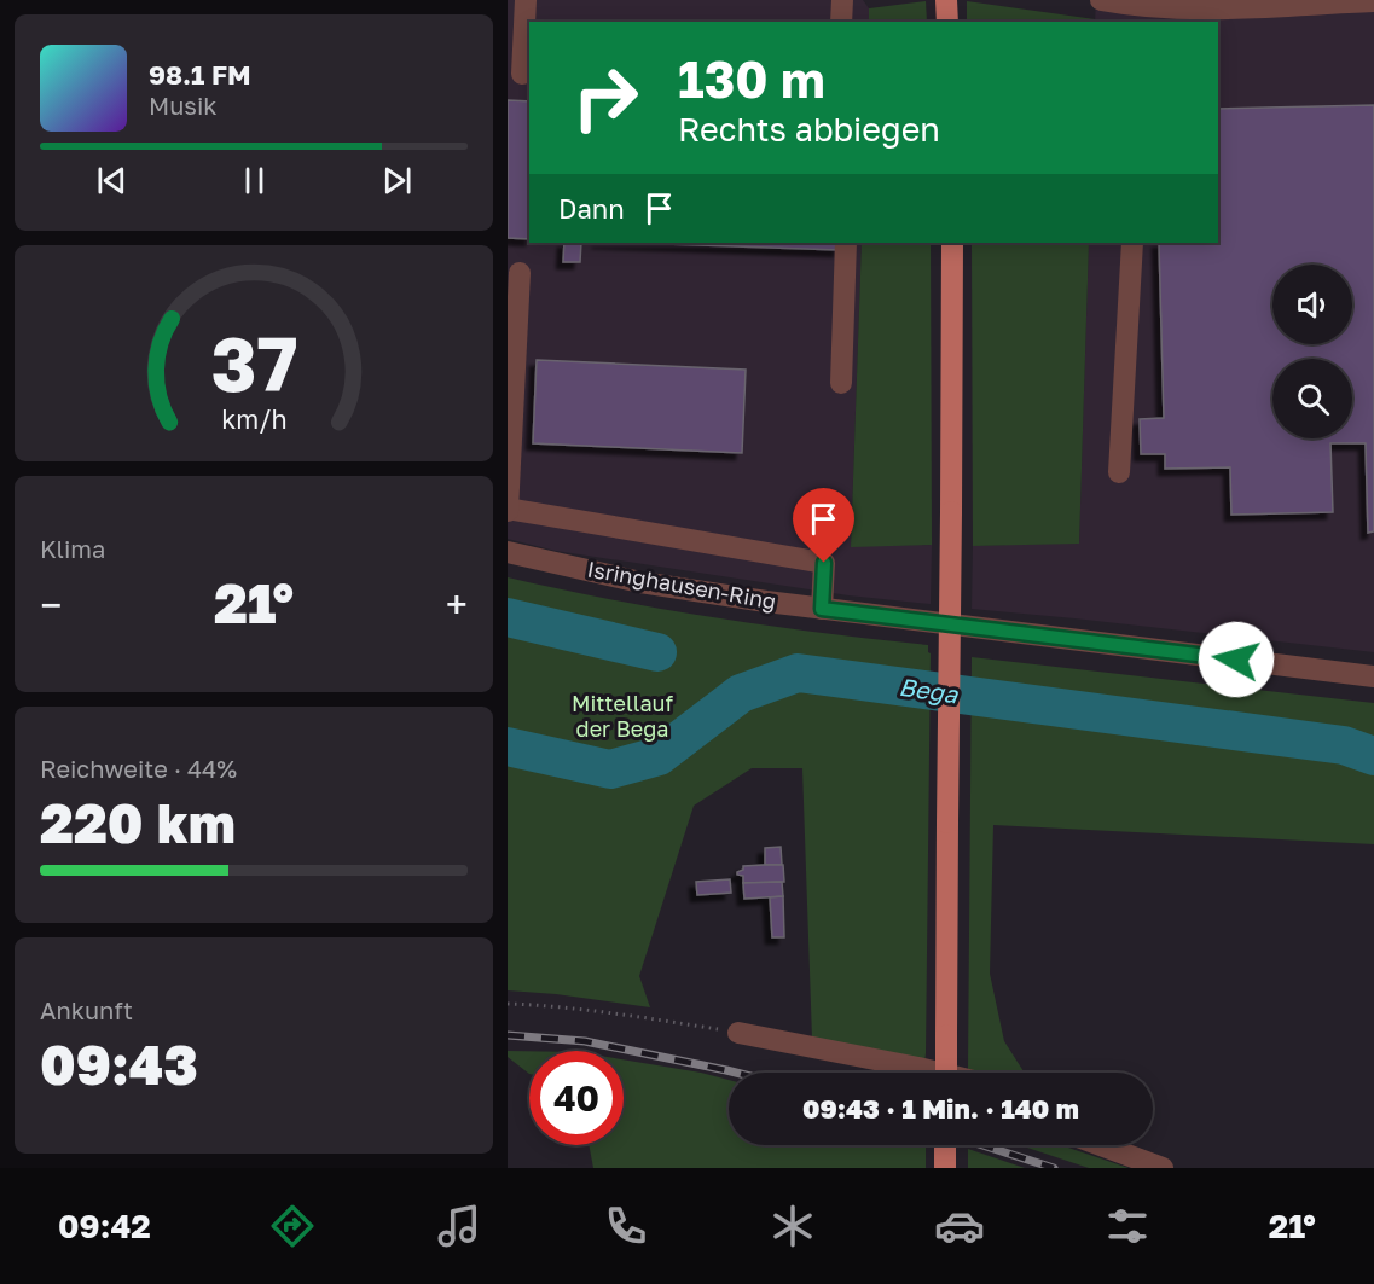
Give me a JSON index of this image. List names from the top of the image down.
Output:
{
  "streets": {
    "street": ["Isringhausen-Ring"]
  },
  "water": ["Bega"],
  "parks": ["Mittellauf der Bega"],
  "page": {
    "turn": ["130 m", "Rechts abbiegen"],
    "song": ["98.1 FM", "Musik"],
    "then": "Dann",
    "tile": [
      "Klima",
      ["Reichweite · 44%", "220 km"],
      ["Ankunft", "09:43"]
    ],
    "heat": ["−", "21°", "+"],
    "limit": "40",
    "trip": "09:43 · 1 Min. · 140 m",
    "tabs": ["09:42", "21°"],
    "gauge": ["37", "km/h"]
  }
}
